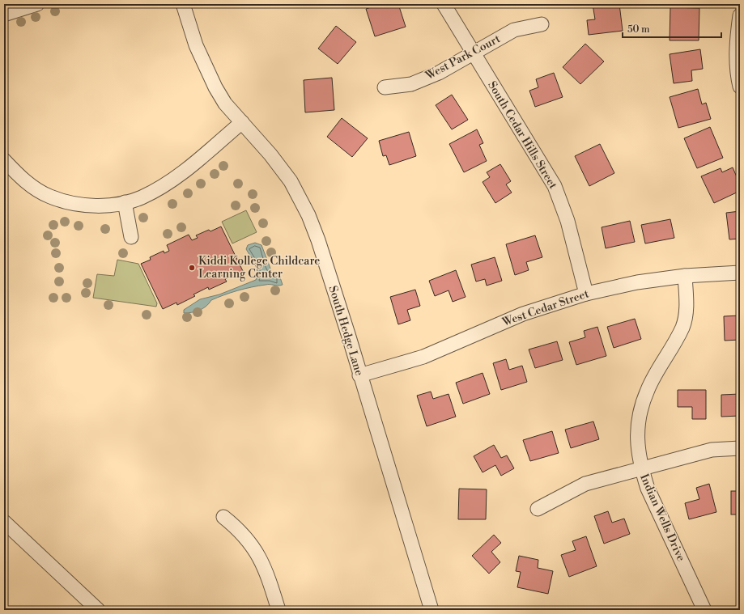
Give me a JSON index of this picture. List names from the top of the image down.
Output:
{
  "streets": {
    "street": [
      "West Park Court",
      "South Cedar Hills Street",
      "West Cedar Street",
      "South Hedge Lane",
      "Indian Wells Drive"
    ]
  },
  "crossings": [
    ["West Park Court", "South Cedar Hills Street"],
    ["South Cedar Hills Street", "West Cedar Street"],
    ["West Cedar Street", "South Hedge Lane"],
    ["West Cedar Street", "Indian Wells Drive"]
  ],
  "places": ["Kiddi Kollege Childcare Learning Center"],
  "scale_bar": "50 m"
}
